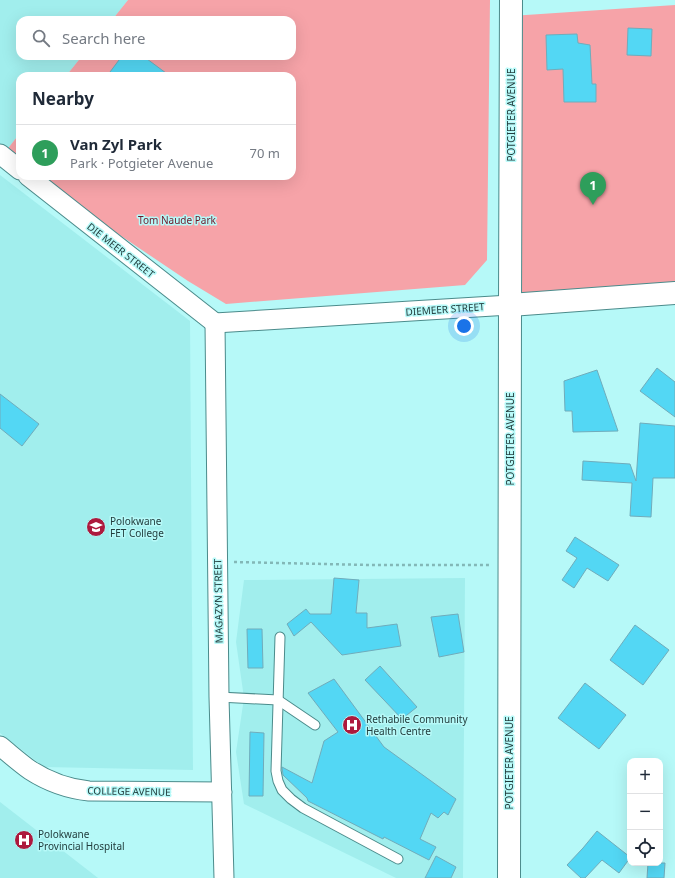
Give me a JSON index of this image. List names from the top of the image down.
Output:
{
  "streets": {
    "street": [
      "POTGIETER AVENUE",
      "DIE MEER STREET",
      "DIEMEER STREET",
      "MAGAZYN STREET",
      "COLLEGE AVENUE"
    ]
  },
  "crossings": [
    ["POTGIETER AVENUE", "DIEMEER STREET"],
    ["DIE MEER STREET", "DIEMEER STREET"],
    ["DIE MEER STREET", "MAGAZYN STREET"],
    ["DIEMEER STREET", "MAGAZYN STREET"],
    ["MAGAZYN STREET", "COLLEGE AVENUE"]
  ],
  "parks": ["Tom Naude Park"],
  "places": {
    "school or university": ["Polokwane FET College"],
    "hospital": ["Rethabile Community Health Centre", "Polokwane Provincial Hospital"]
  },
  "page": {
    "search": "Search here",
    "heading": "Nearby",
    "list": [
      {
        "mark": "1",
        "name": "Van Zyl Park",
        "note": "Park · Potgieter Avenue",
        "value": "70 m"
      }
    ],
    "pins": "1",
    "map_buttons": ["+", "−"]
  }
}
